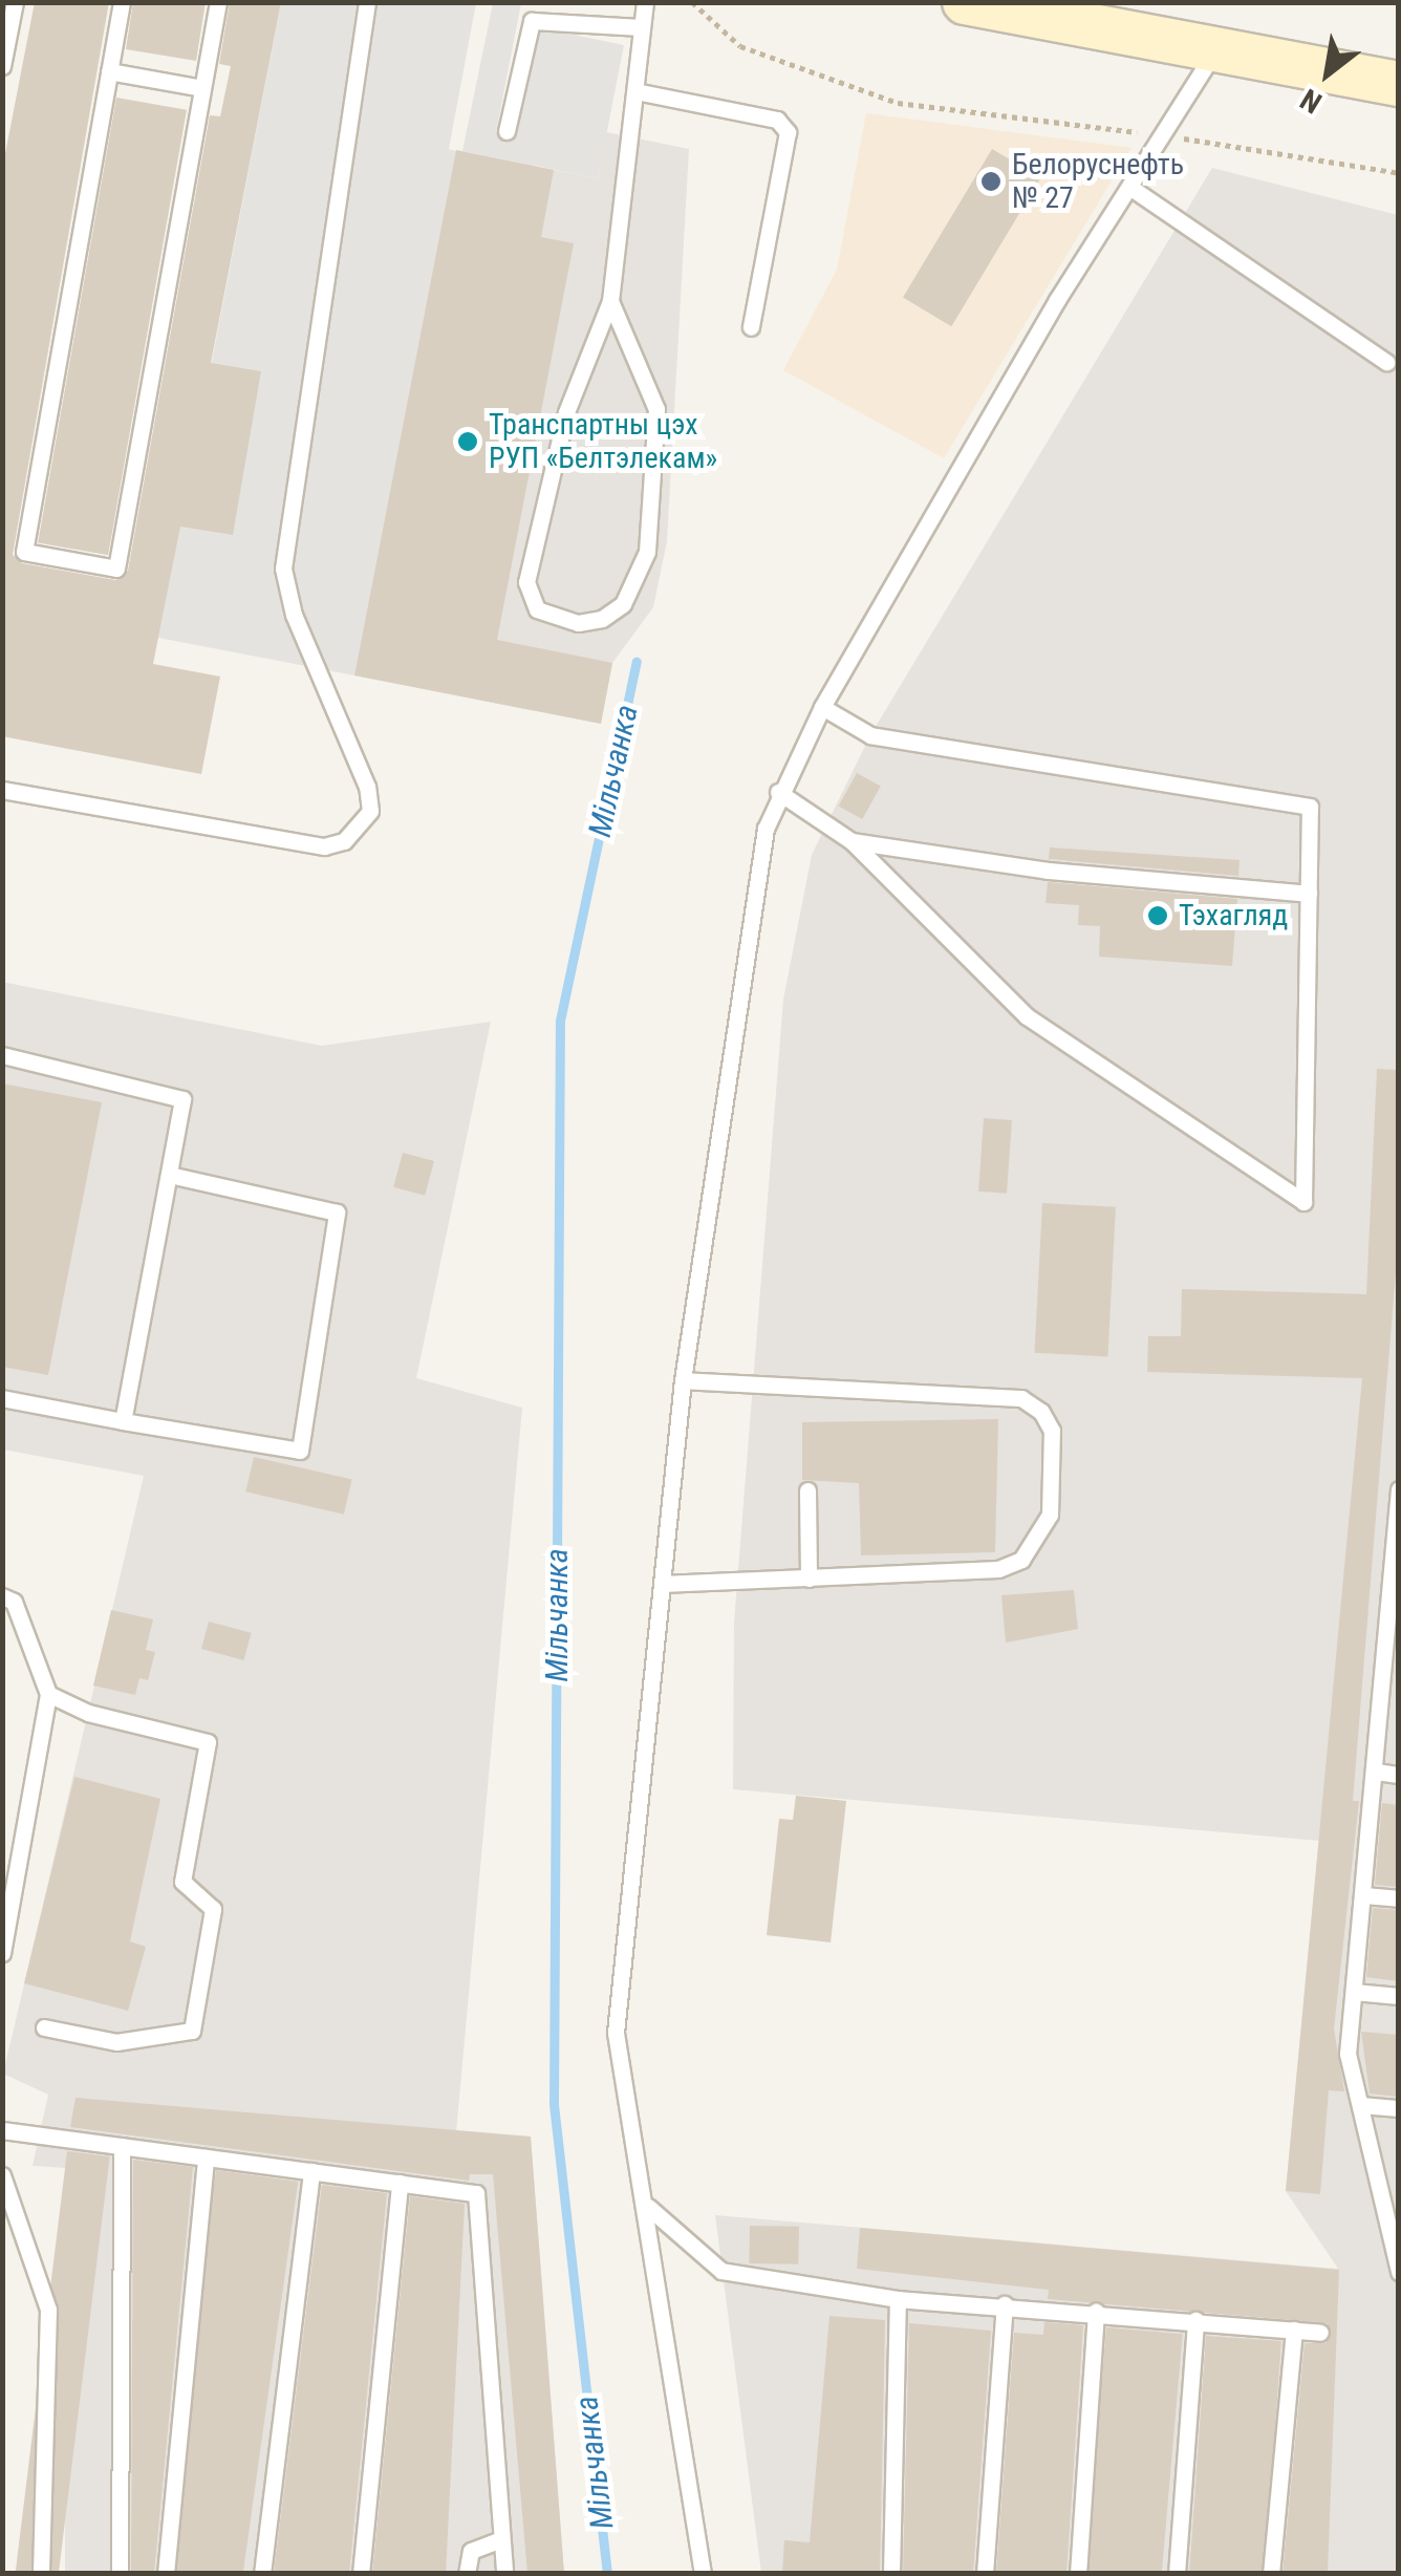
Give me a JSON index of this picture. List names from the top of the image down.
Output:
{
  "water": ["Мільчанка"],
  "places": ["Белоруснефть № 27", "Транспартны цэх РУП «Белтэлекам»", "Тэхагляд"],
  "north": "bottom left"
}
